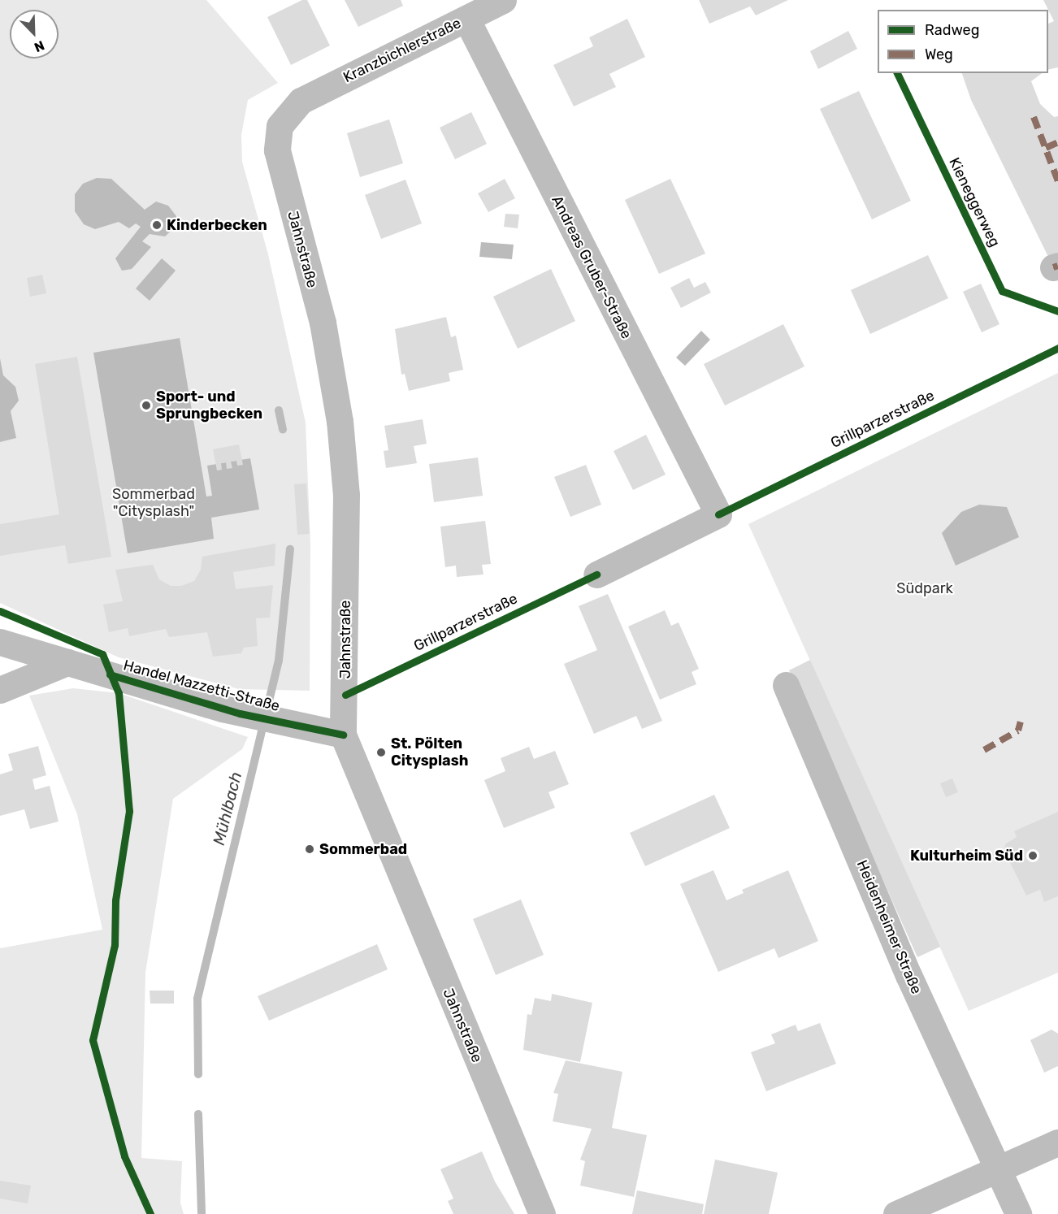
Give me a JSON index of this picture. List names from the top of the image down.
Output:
{
  "streets": {
    "street": [
      "Kranzbichlerstraße",
      "Jahnstraße",
      "Andreas Gruber-Straße",
      "Handel Mazzetti-Straße",
      "Heidenheimer Straße"
    ],
    "cycle path": ["Kieneggerweg", "Grillparzerstraße"]
  },
  "crossings": [
    ["Kranzbichlerstraße", "Jahnstraße"],
    ["Kranzbichlerstraße", "Andreas Gruber-Straße"],
    ["Jahnstraße", "Handel Mazzetti-Straße"]
  ],
  "water": ["Mühlbach"],
  "parks": ["Sommerbad \"Citysplash\"", "Südpark"],
  "places": [
    "Kinderbecken",
    "Sport- und Sprungbecken",
    "St. Pölten Citysplash",
    "Sommerbad",
    "Kulturheim Süd"
  ],
  "legend": ["Radweg", "Weg"],
  "north": "bottom right"
}
